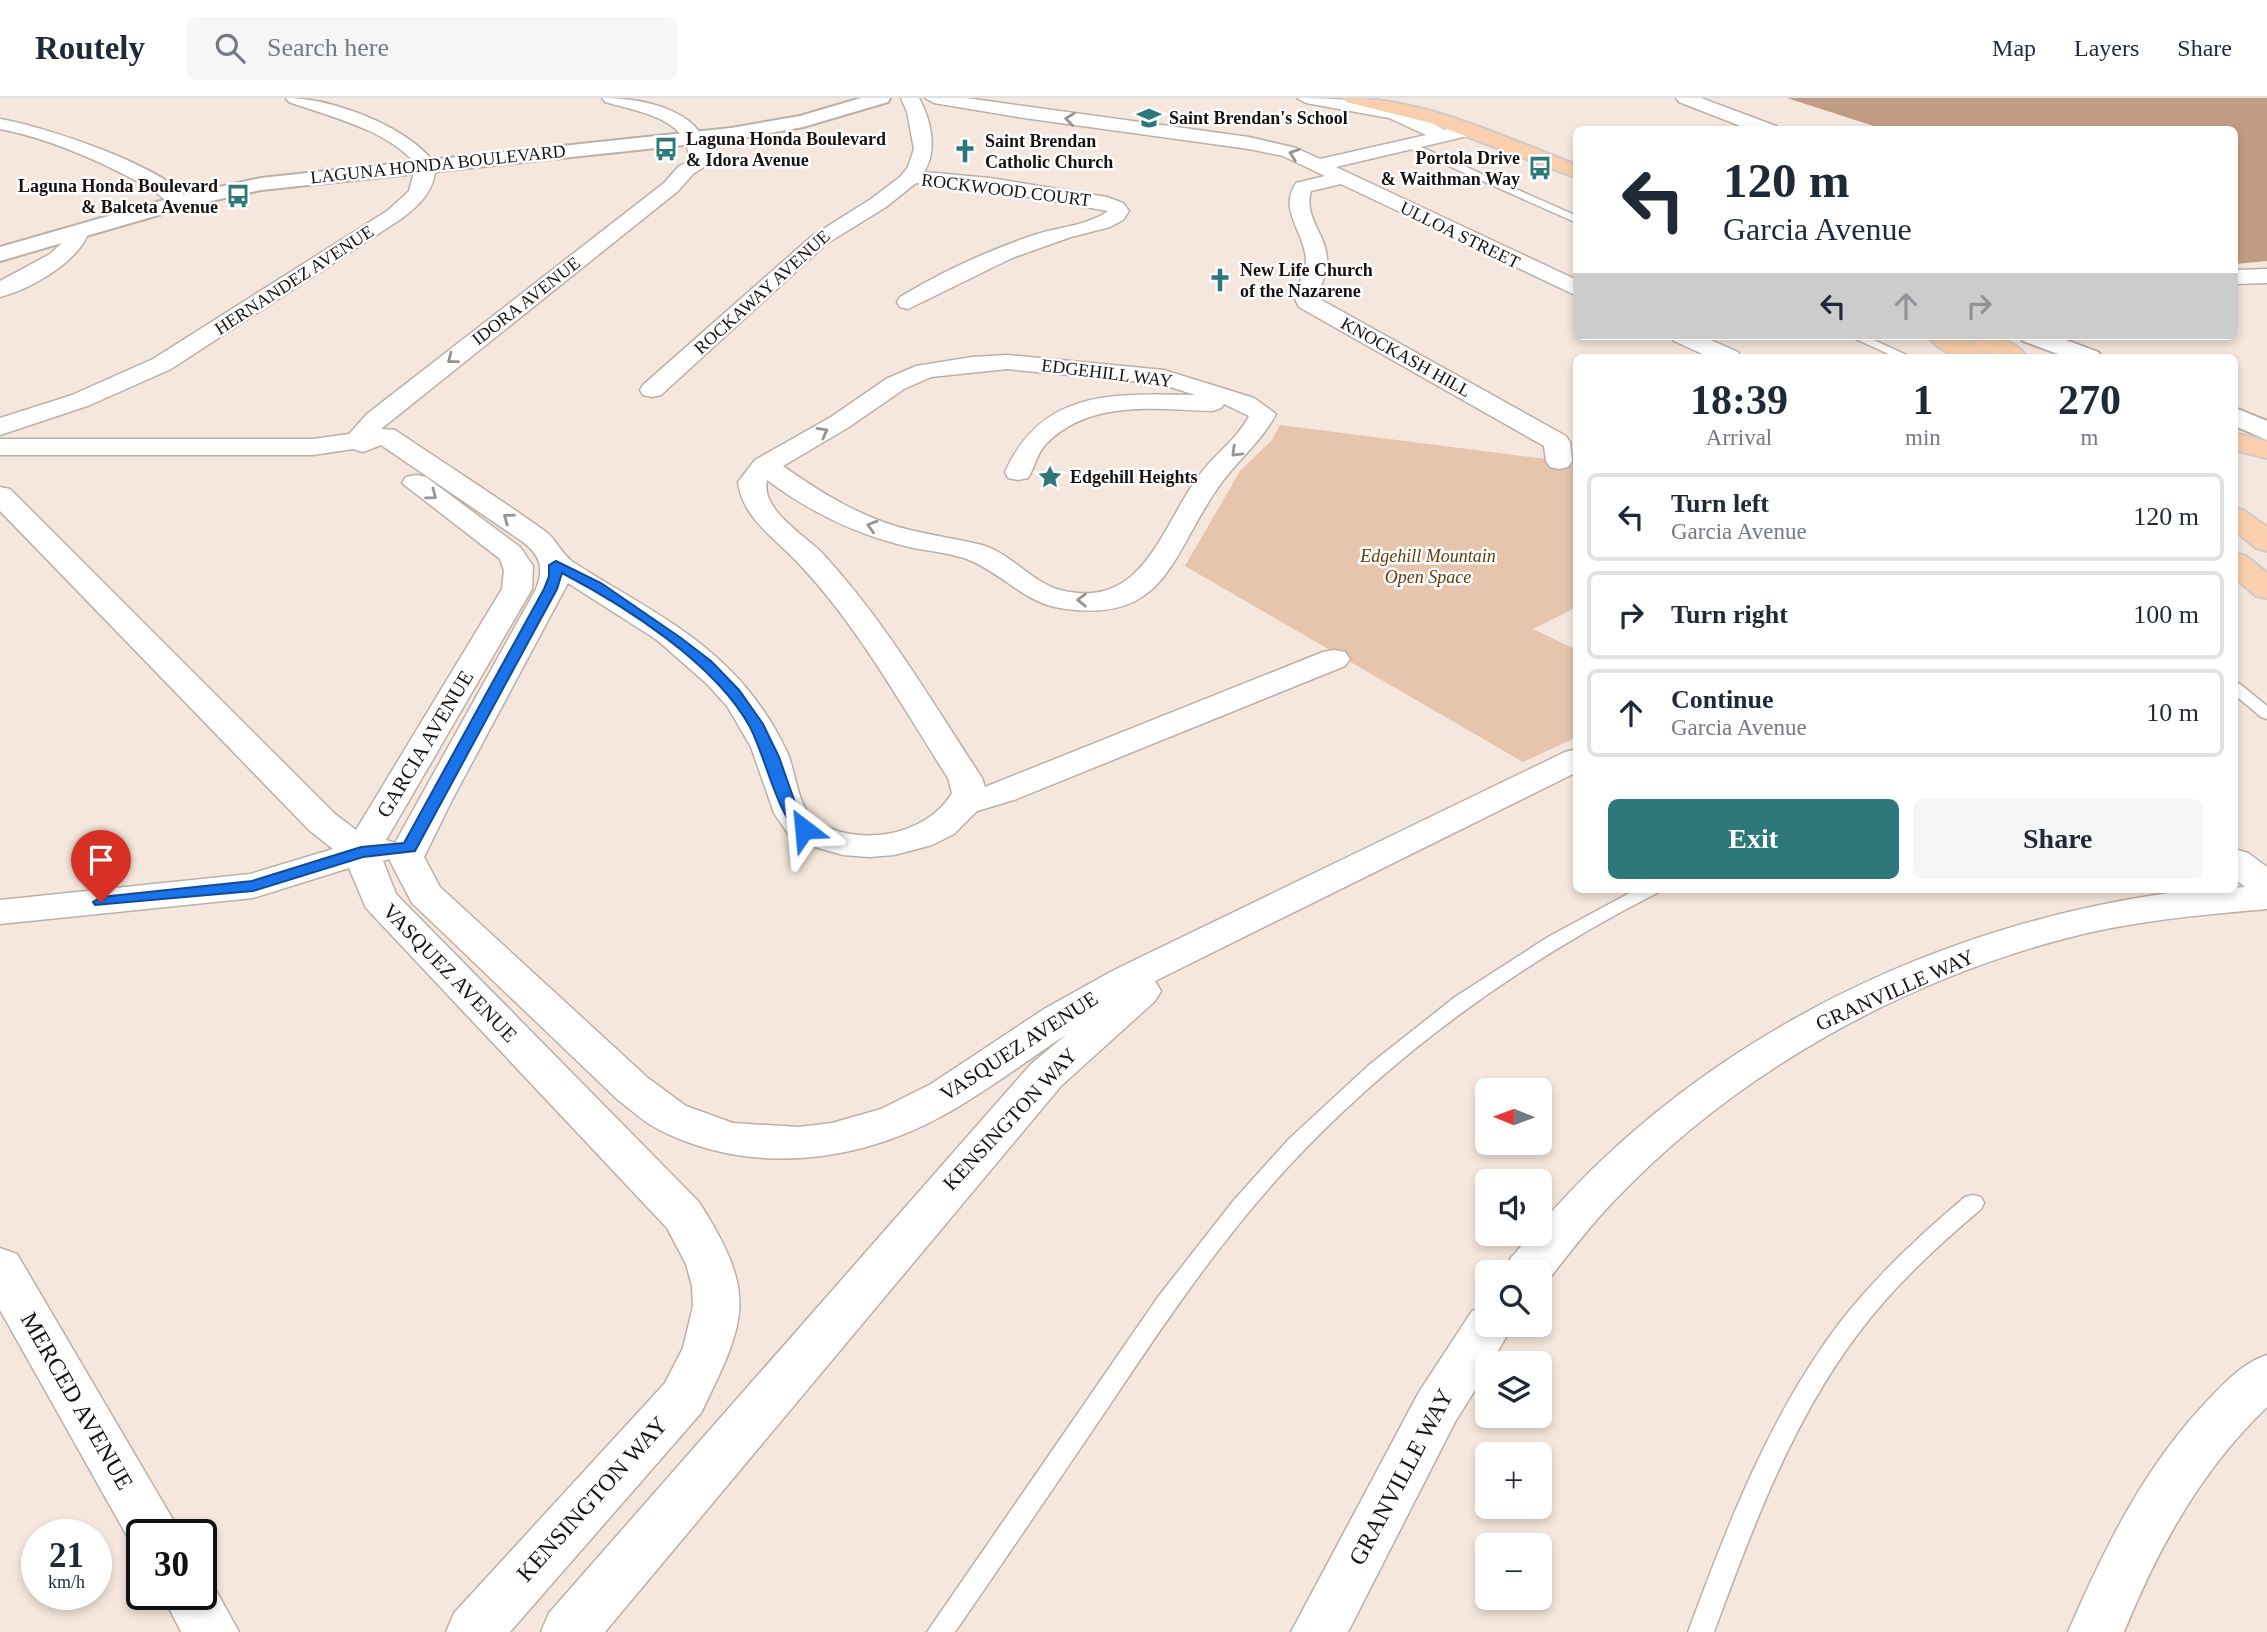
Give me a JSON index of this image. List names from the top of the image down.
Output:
{
  "streets": {
    "street": [
      "LAGUNA HONDA BOULEVARD",
      "ROCKWOOD COURT",
      "ULLOA STREET",
      "HERNANDEZ AVENUE",
      "ROCKAWAY AVENUE",
      "IDORA AVENUE",
      "KNOCKASH HILL",
      "EDGEHILL WAY",
      "GARCIA AVENUE",
      "VASQUEZ AVENUE",
      "GRANVILLE WAY",
      "KENSINGTON WAY",
      "MERCED AVENUE"
    ]
  },
  "crossings": [
    ["LAGUNA HONDA BOULEVARD", "HERNANDEZ AVENUE"],
    ["LAGUNA HONDA BOULEVARD", "IDORA AVENUE"],
    ["ROCKWOOD COURT", "ROCKAWAY AVENUE"],
    ["ULLOA STREET", "KNOCKASH HILL"],
    ["IDORA AVENUE", "GARCIA AVENUE"],
    ["GARCIA AVENUE", "VASQUEZ AVENUE"],
    ["VASQUEZ AVENUE", "KENSINGTON WAY"]
  ],
  "one_way": ["ULLOA STREET"],
  "parks": ["Edgehill Mountain Open Space"],
  "places": {
    "school or university": ["Saint Brendan's School"],
    "bus stop": ["Laguna Honda Boulevard & Idora Avenue", "Portola Drive & Waithman Way", "Laguna Honda Boulevard & Balceta Avenue"],
    "church": ["Saint Brendan Catholic Church", "New Life Church of the Nazarene"],
    "place": ["Edgehill Heights"]
  },
  "north": "left",
  "page": {
    "header": "Routely",
    "search": "Search here",
    "nav": ["Map", "Layers", "Share"],
    "turn": ["120 m", "Garcia Avenue"],
    "eta": [
      "18:39",
      "Arrival",
      "1",
      "min",
      "270",
      "m"
    ],
    "list": [
      {
        "name": "Turn left",
        "note": "Garcia Avenue",
        "value": "120 m"
      },
      {
        "name": "Turn right",
        "value": "100 m"
      },
      {
        "name": "Continue",
        "note": "Garcia Avenue",
        "value": "10 m"
      }
    ],
    "buttons": ["Exit", "Share"],
    "map_buttons": ["+", "−"],
    "speed": "21 km/h",
    "limit": "30"
  }
}
